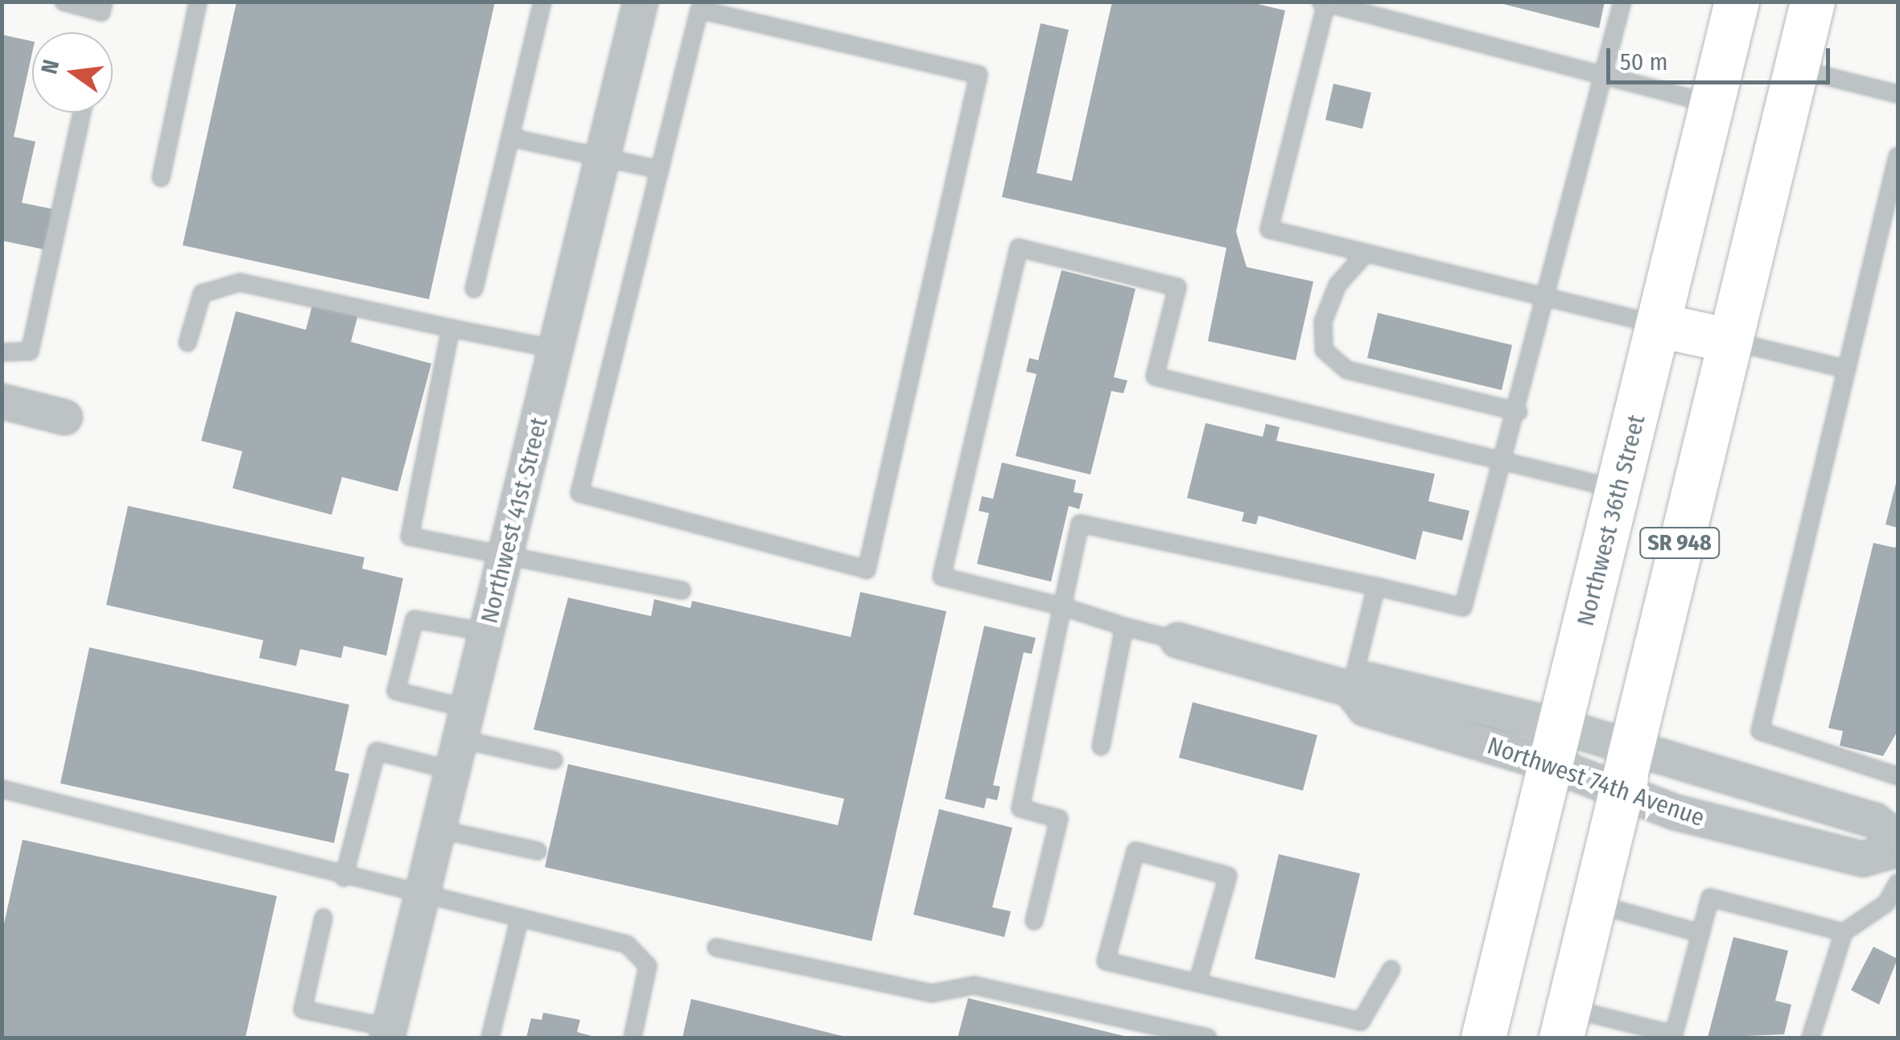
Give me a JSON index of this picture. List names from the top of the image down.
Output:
{
  "streets": {
    "main road": ["Northwest 36th Street", "SR 948"],
    "street": ["Northwest 41st Street", "Northwest 74th Avenue"]
  },
  "crossings": [
    ["Northwest 36th Street", "Northwest 74th Avenue"],
    ["SR 948", "Northwest 74th Avenue"]
  ],
  "scale_bar": "50 m",
  "north": "left"
}
